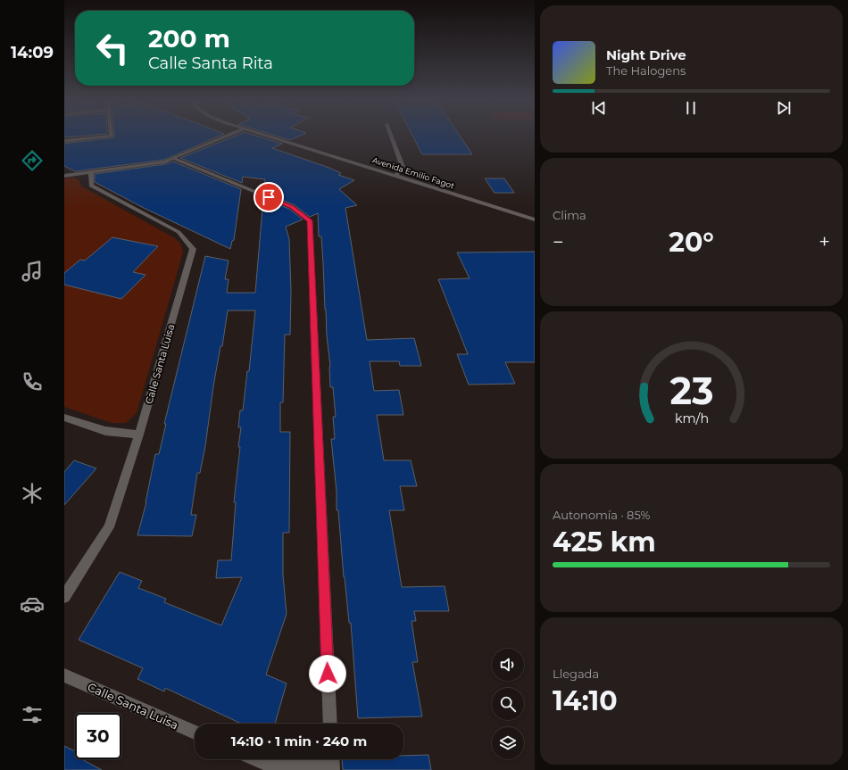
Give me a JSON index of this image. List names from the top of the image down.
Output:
{
  "streets": {
    "street": ["Avenida Emilio Fagot", "Calle Santa Luisa"]
  },
  "page": {
    "tabs": "14:09",
    "turn": ["200 m", "Calle Santa Rita"],
    "song": ["Night Drive", "The Halogens"],
    "tile": [
      "Clima",
      ["Autonomía · 85%", "425 km"],
      ["Llegada", "14:10"]
    ],
    "heat": ["−", "20°", "+"],
    "limit": "30",
    "trip": "14:10 · 1 min · 240 m",
    "gauge": ["23", "km/h"]
  }
}
